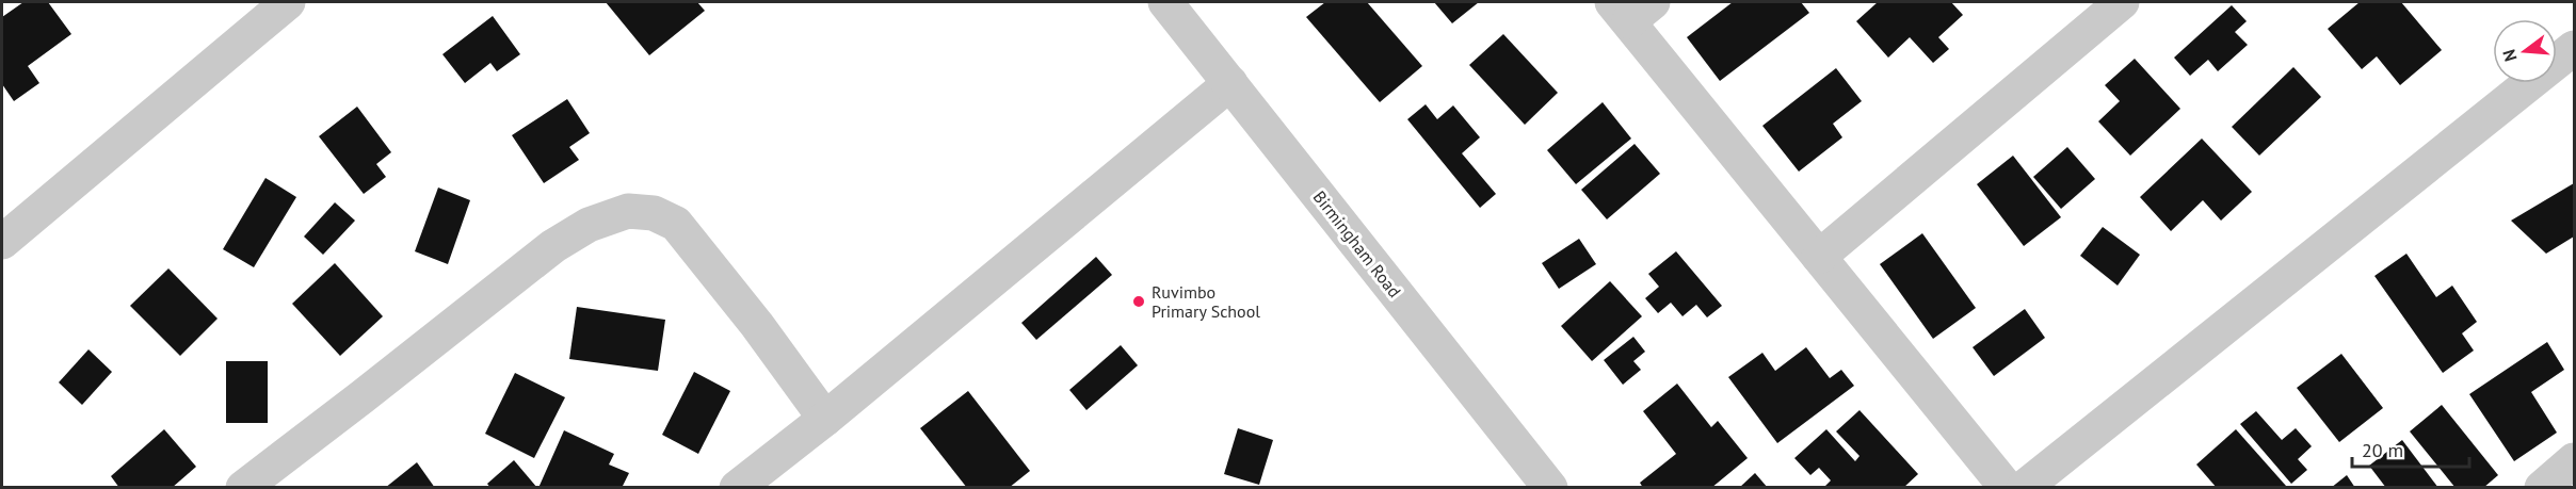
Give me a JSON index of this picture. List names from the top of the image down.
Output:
{
  "streets": {
    "street": ["Birmingham Road"]
  },
  "places": ["Ruvimbo Primary School"],
  "scale_bar": "20 m",
  "north": "left"
}
